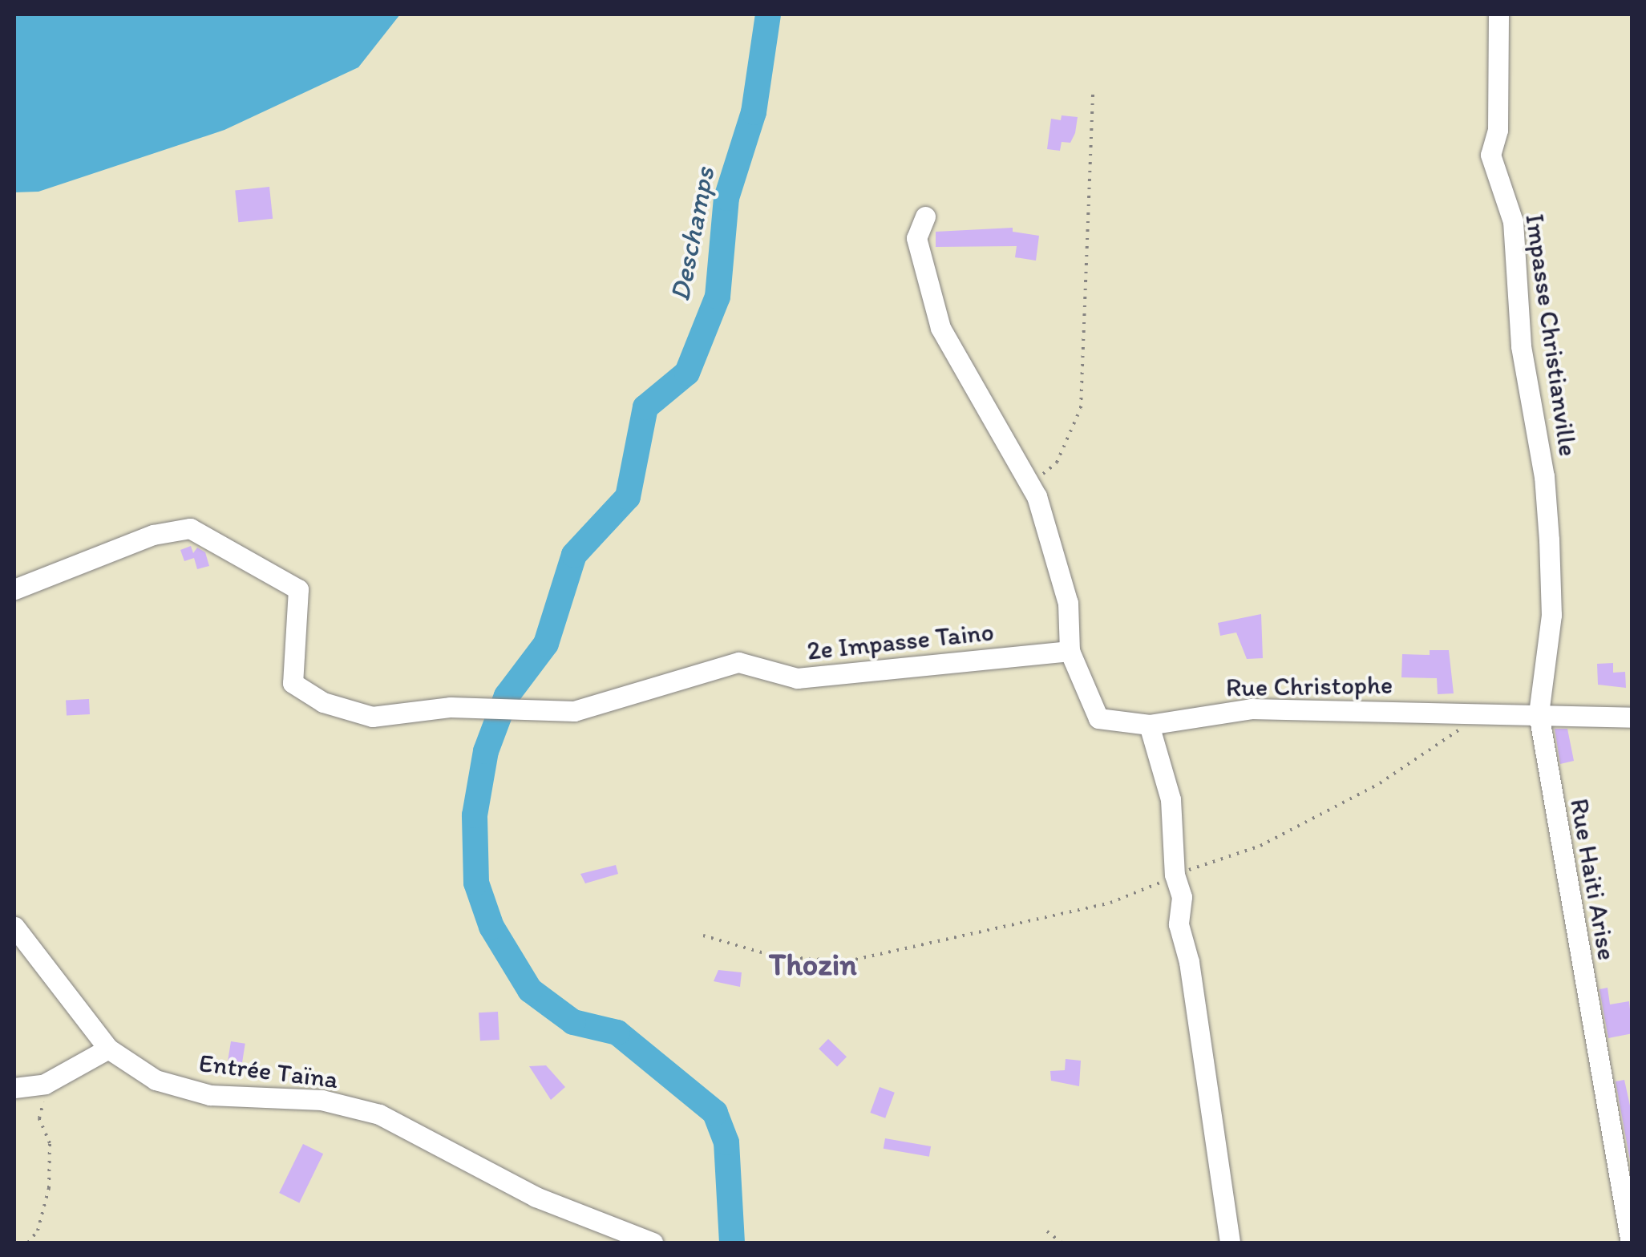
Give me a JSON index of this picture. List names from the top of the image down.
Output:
{
  "streets": {
    "street": [
      "Impasse Christianville",
      "2e Impasse Taino",
      "Rue Christophe",
      "Rue Haiti Arise",
      "Entrée Taïna"
    ]
  },
  "crossings": [
    ["Impasse Christianville", "Rue Christophe"],
    ["Impasse Christianville", "Rue Haiti Arise"],
    ["2e Impasse Taino", "Rue Christophe"],
    ["Rue Christophe", "Rue Haiti Arise"]
  ],
  "districts": ["Thozin"],
  "water": ["Deschamps"]
}
